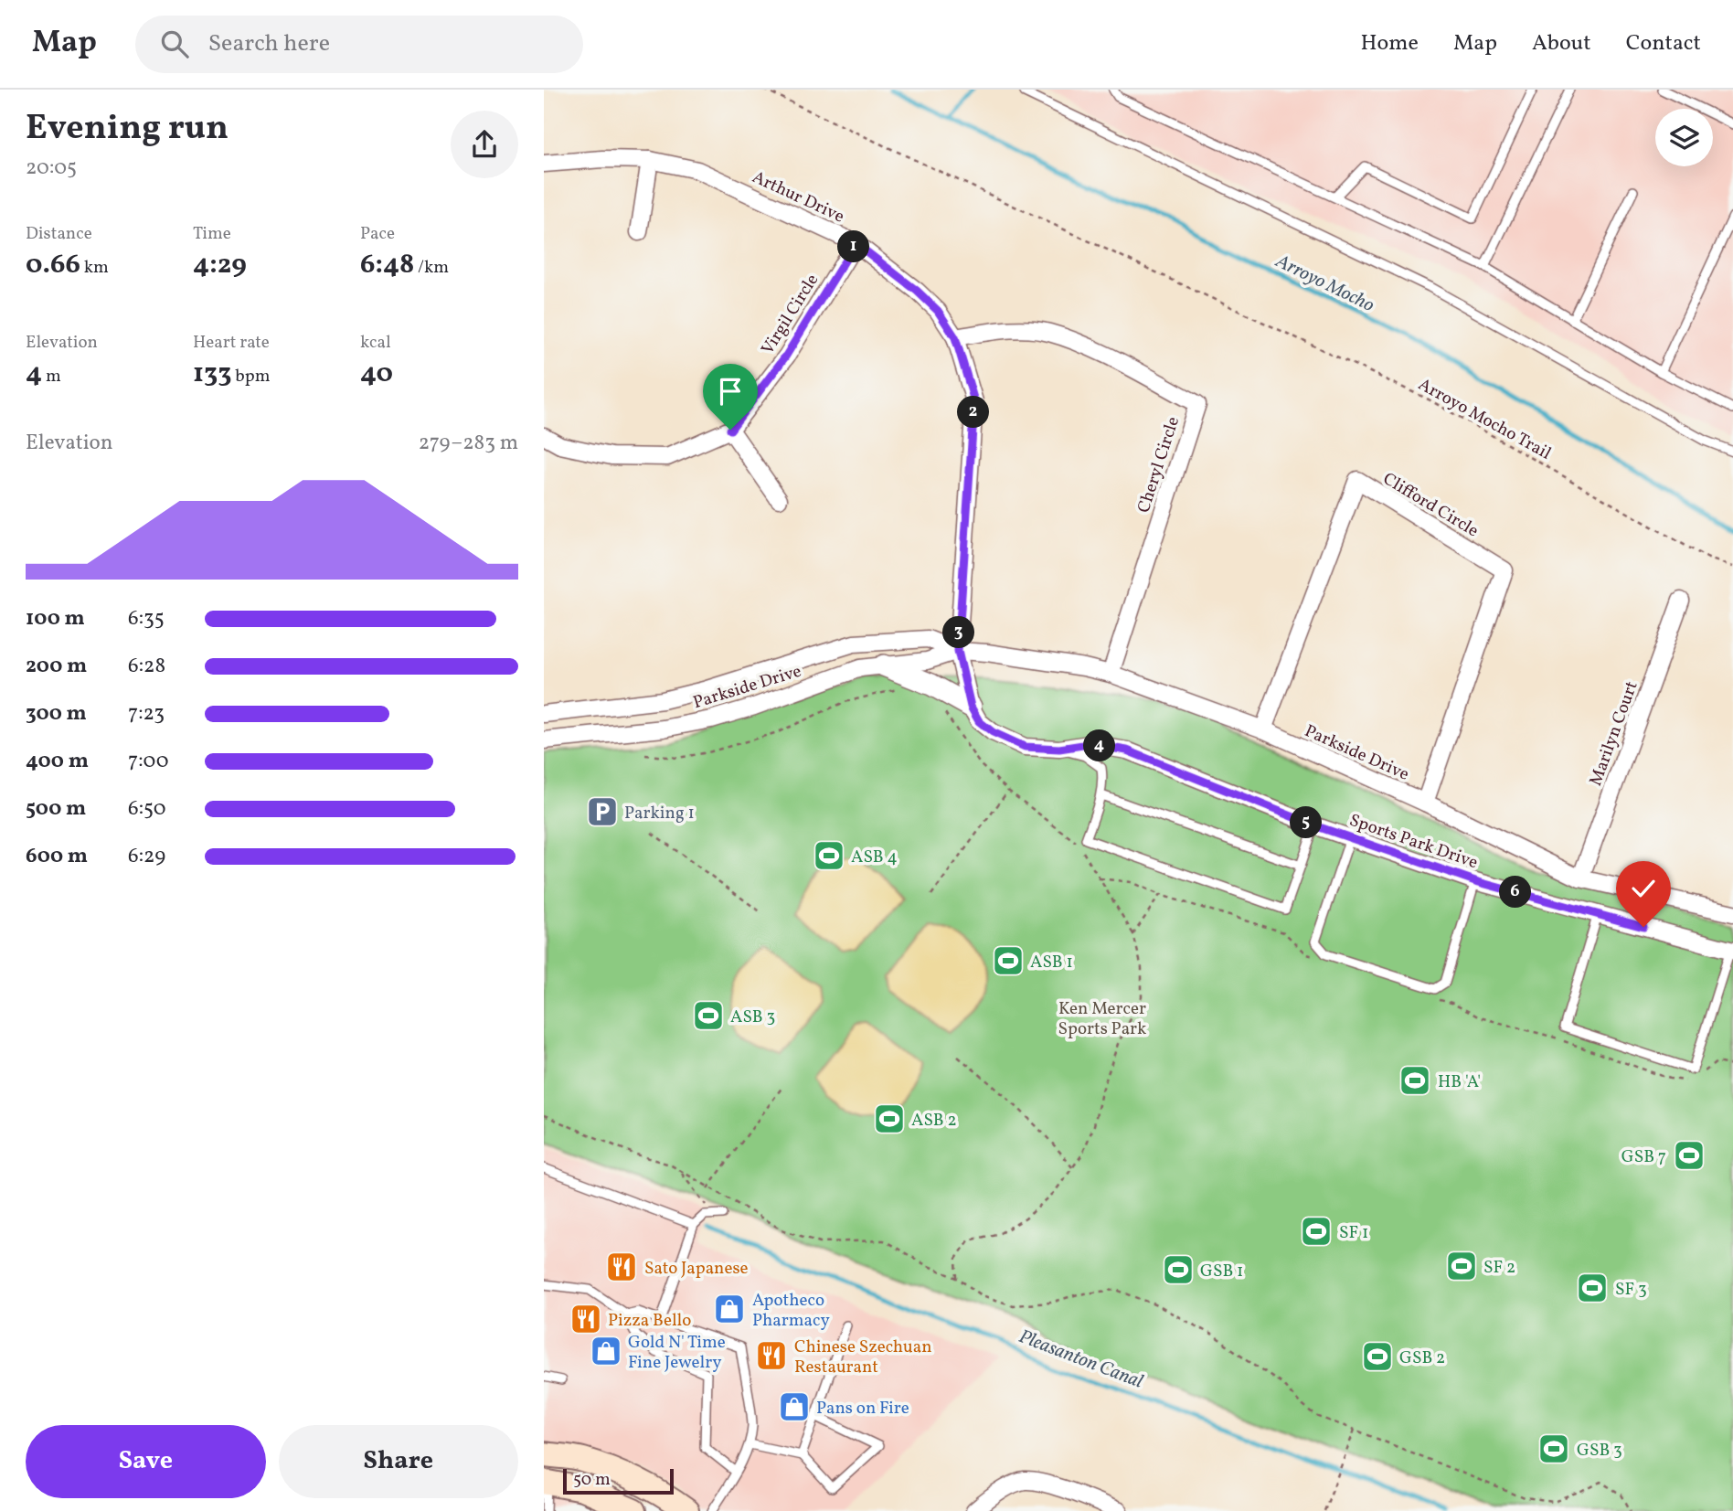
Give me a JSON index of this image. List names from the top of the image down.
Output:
{
  "streets": {
    "street": [
      "Arthur Drive",
      "Virgil Circle",
      "Cheryl Circle",
      "Clifford Circle",
      "Parkside Drive",
      "Marilyn Court",
      "Sports Park Drive"
    ],
    "path": ["Arroyo Mocho Trail"]
  },
  "crossings": [
    ["Arthur Drive", "Virgil Circle"],
    ["Arthur Drive", "Cheryl Circle"],
    ["Arthur Drive", "Parkside Drive"],
    ["Arthur Drive", "Sports Park Drive"],
    ["Cheryl Circle", "Parkside Drive"],
    ["Clifford Circle", "Parkside Drive"],
    ["Parkside Drive", "Marilyn Court"],
    ["Parkside Drive", "Sports Park Drive"]
  ],
  "water": ["Arroyo Mocho", "Pleasanton Canal"],
  "parks": ["Ken Mercer Sports Park"],
  "places": {
    "parking": ["Parking 1"],
    "sports": [
      "ASB 4",
      "ASB 1",
      "ASB 3",
      "HB 'A'",
      "ASB 2",
      "GSB 7",
      "SF 1",
      "SF 2",
      "GSB 1",
      "SF 3",
      "GSB 2",
      "GSB 3"
    ],
    "restaurant": ["Sato Japanese", "Pizza Bello", "Chinese Szechuan Restaurant"],
    "shop": ["Apotheco Pharmacy", "Gold N' Time Fine Jewelry", "Pans on Fire"]
  },
  "scale_bar": "50 m",
  "page": {
    "header": "Map",
    "search": "Search here",
    "nav": [
      "Home",
      "Map",
      "About",
      "Contact"
    ],
    "heading": ["Evening run", "20:05"],
    "stats": [
      ["Distance", "0.66 km"],
      ["Time", "4:29"],
      ["Pace", "6:48 /km"],
      ["Elevation", "4 m"],
      ["Heart rate", "133 bpm"],
      ["kcal", "40"]
    ],
    "pins": [
      "1",
      "2",
      "3",
      "4",
      "5",
      "6"
    ],
    "chart": ["Elevation", "279–283 m"],
    "list": [
      {
        "name": "100 m",
        "note": "6:35"
      },
      {
        "name": "200 m",
        "note": "6:28"
      },
      {
        "name": "300 m",
        "note": "7:23"
      },
      {
        "name": "400 m",
        "note": "7:00"
      },
      {
        "name": "500 m",
        "note": "6:50"
      },
      {
        "name": "600 m",
        "note": "6:29"
      }
    ],
    "buttons": ["Save", "Share"],
    "scale": "50 m"
  }
}
